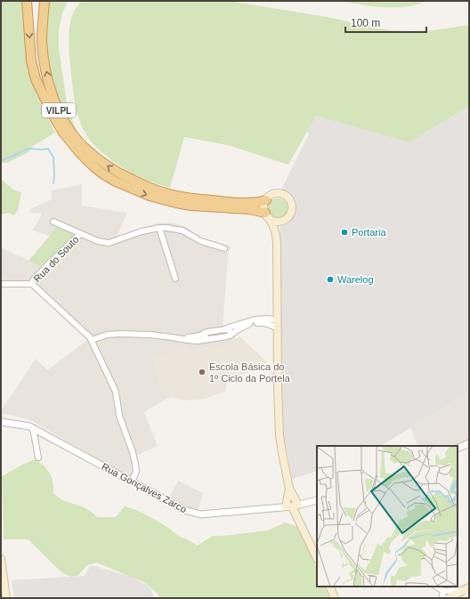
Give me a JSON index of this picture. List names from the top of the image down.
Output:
{
  "streets": {
    "highway": ["VILPL"],
    "street": ["Rua do Souto", "Rua Gonçalves Zarco"]
  },
  "places": ["Portaria", "Warelog", "Escola Básica do 1º Ciclo da Portela"],
  "scale_bar": "100 m"
}
